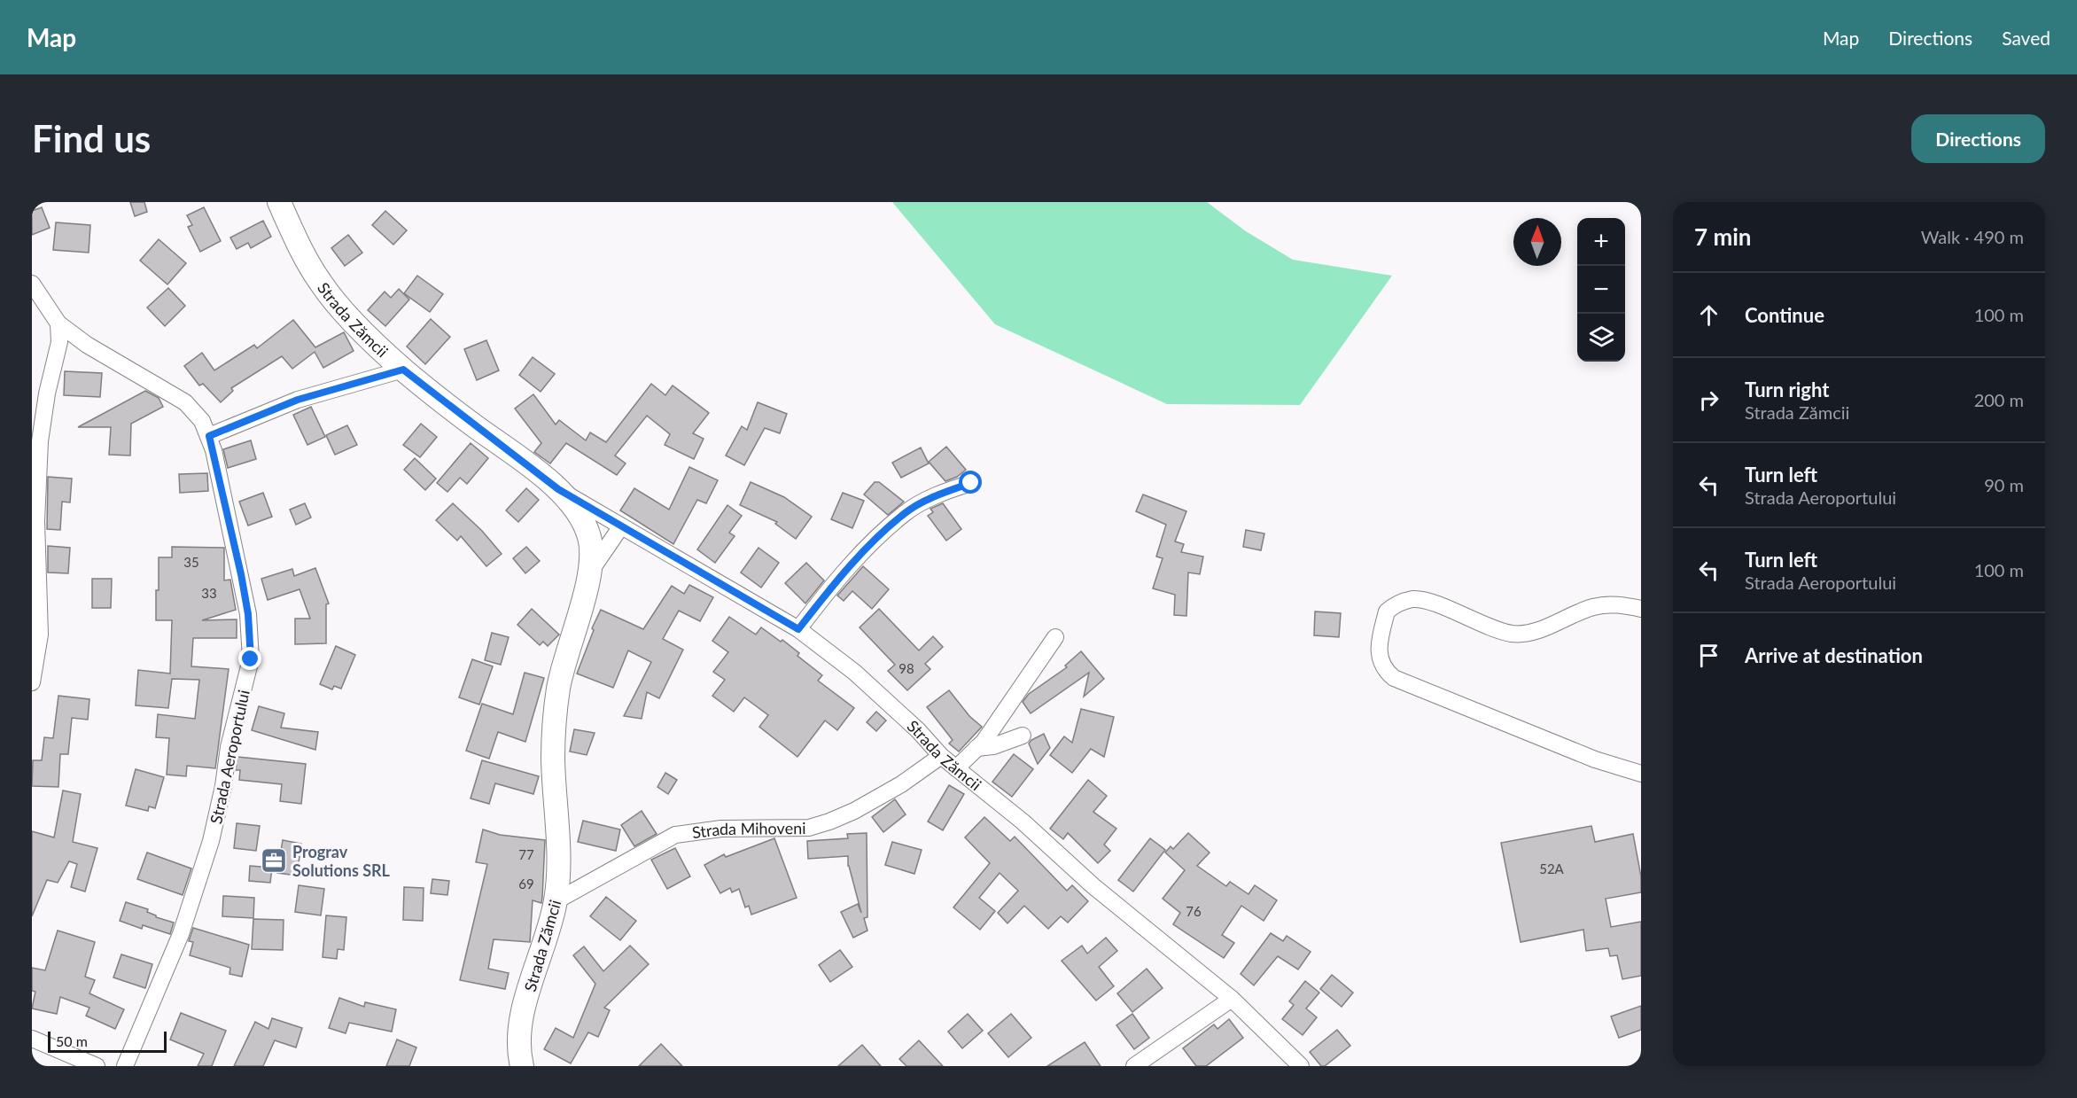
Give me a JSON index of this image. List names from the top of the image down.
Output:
{
  "streets": {
    "main road": ["Strada Zămcii"],
    "street": ["Strada Aeroportului", "Strada Mihoveni"]
  },
  "crossings": [
    ["Strada Zămcii", "Strada Mihoveni"]
  ],
  "places": {
    "office": ["Prograv Solutions SRL"]
  },
  "house_numbers": [
    "35",
    "33",
    "98",
    "77",
    "52A",
    "69",
    "76"
  ],
  "scale_bar": "50 m",
  "north": "top",
  "page": {
    "header": "Map",
    "nav": ["Map", "Directions", "Saved"],
    "buttons": "Directions",
    "title": "Find us",
    "heading": ["7 min", "Walk · 490 m"],
    "map_buttons": ["+", "−"],
    "list": [
      ["Continue", "100 m"],
      ["Turn right", "Strada Zămcii", "200 m"],
      ["Turn left", "Strada Aeroportului", "90 m"],
      ["Turn left", "Strada Aeroportului", "100 m"],
      "Arrive at destination"
    ],
    "scale": "50 m"
  }
}
